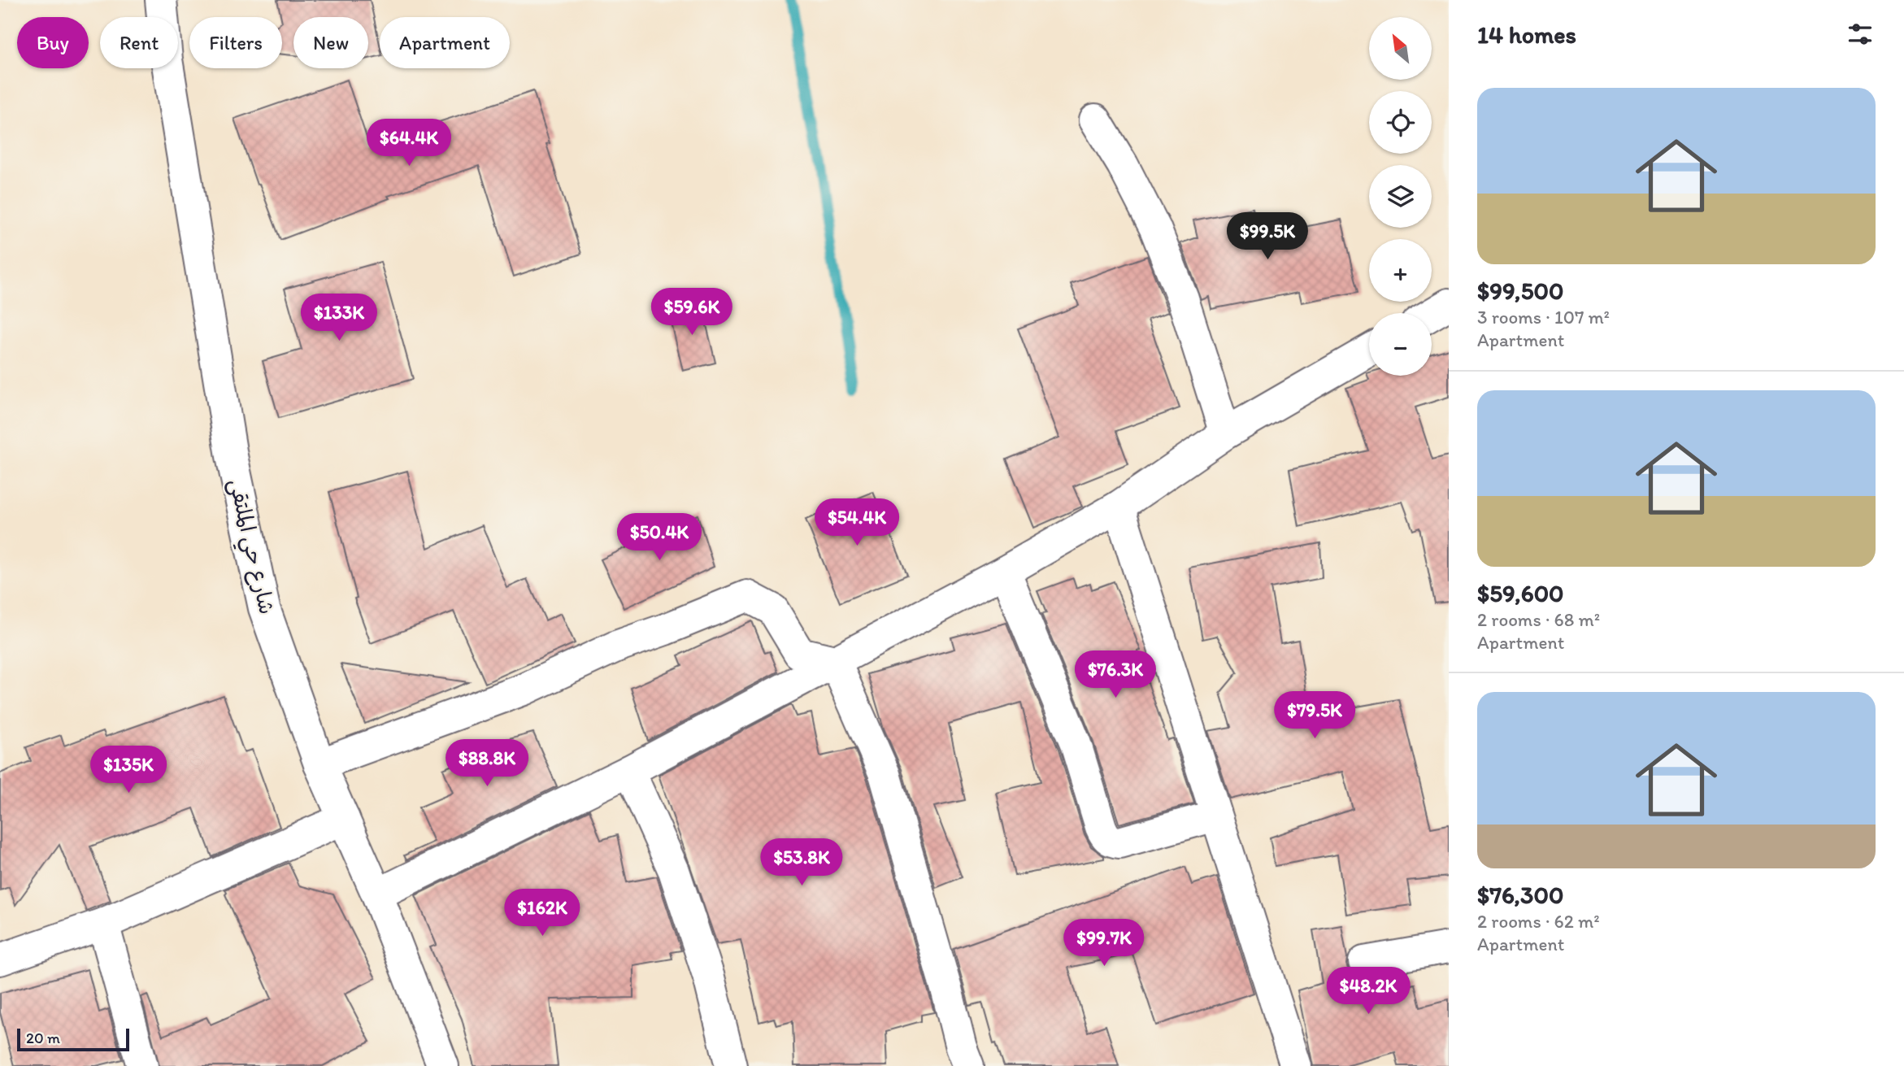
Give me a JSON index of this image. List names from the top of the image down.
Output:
{
  "streets": {
    "street": ["شارع حي الملتقى"]
  },
  "scale_bar": "20 m",
  "north": "top left",
  "page": {
    "heading": "14 homes",
    "map_buttons": ["+", "−"],
    "chip": [
      "Buy",
      "Rent",
      "Filters",
      "New",
      "Apartment"
    ],
    "list": [
      {
        "name": "$99,500",
        "note": "3 rooms · 107 m² · Apartment"
      },
      {
        "name": "$59,600",
        "note": "2 rooms · 68 m² · Apartment"
      },
      {
        "name": "$76,300",
        "note": "2 rooms · 62 m² · Apartment"
      }
    ],
    "price": [
      "$64.4K",
      "$99.5K",
      "$59.6K",
      "$133K",
      "$54.4K",
      "$50.4K",
      "$76.3K",
      "$79.5K",
      "$88.8K",
      "$135K",
      "$53.8K",
      "$162K",
      "$99.7K",
      "$48.2K"
    ],
    "scale": "20 m"
  }
}
